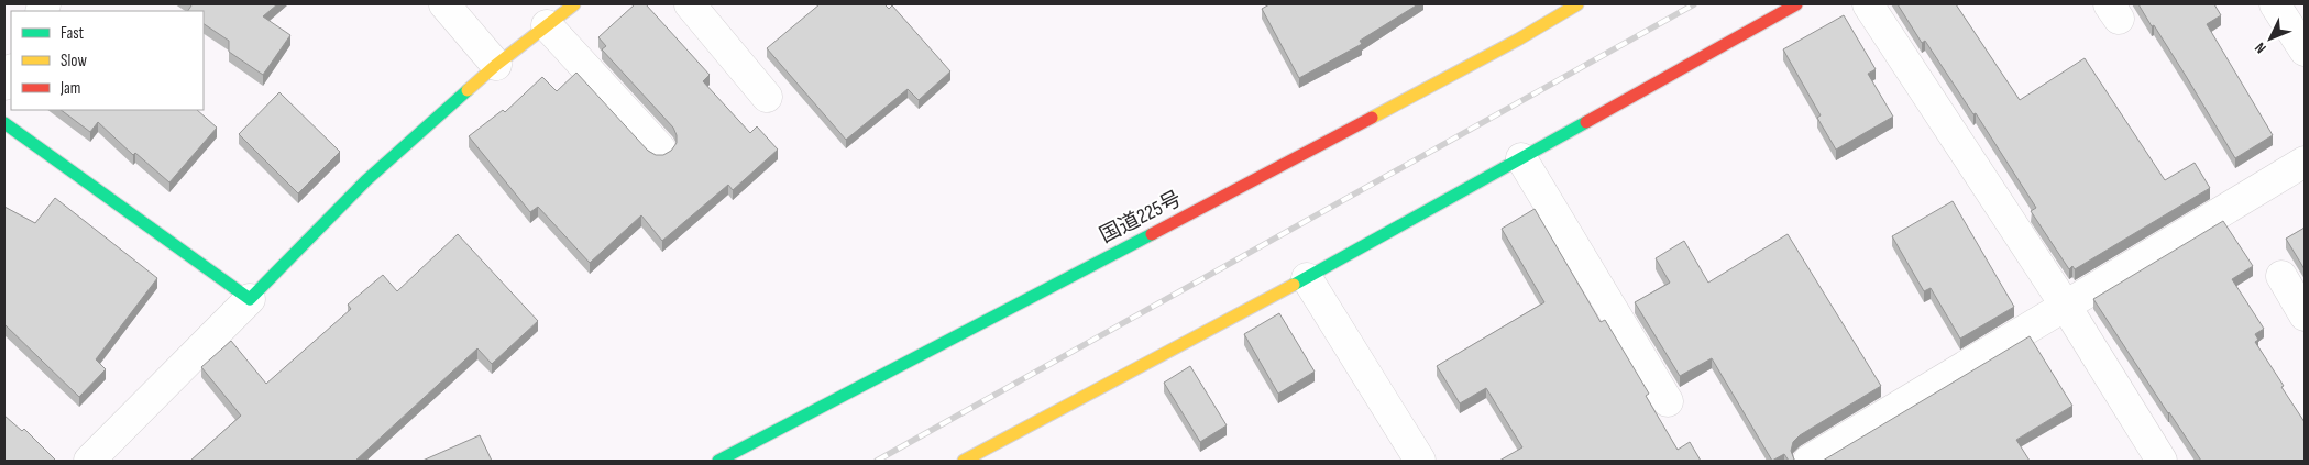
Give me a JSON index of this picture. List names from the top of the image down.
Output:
{
  "streets": {
    "main road": ["国道225号"]
  },
  "legend": ["Fast", "Slow", "Jam"],
  "north": "bottom left"
}
